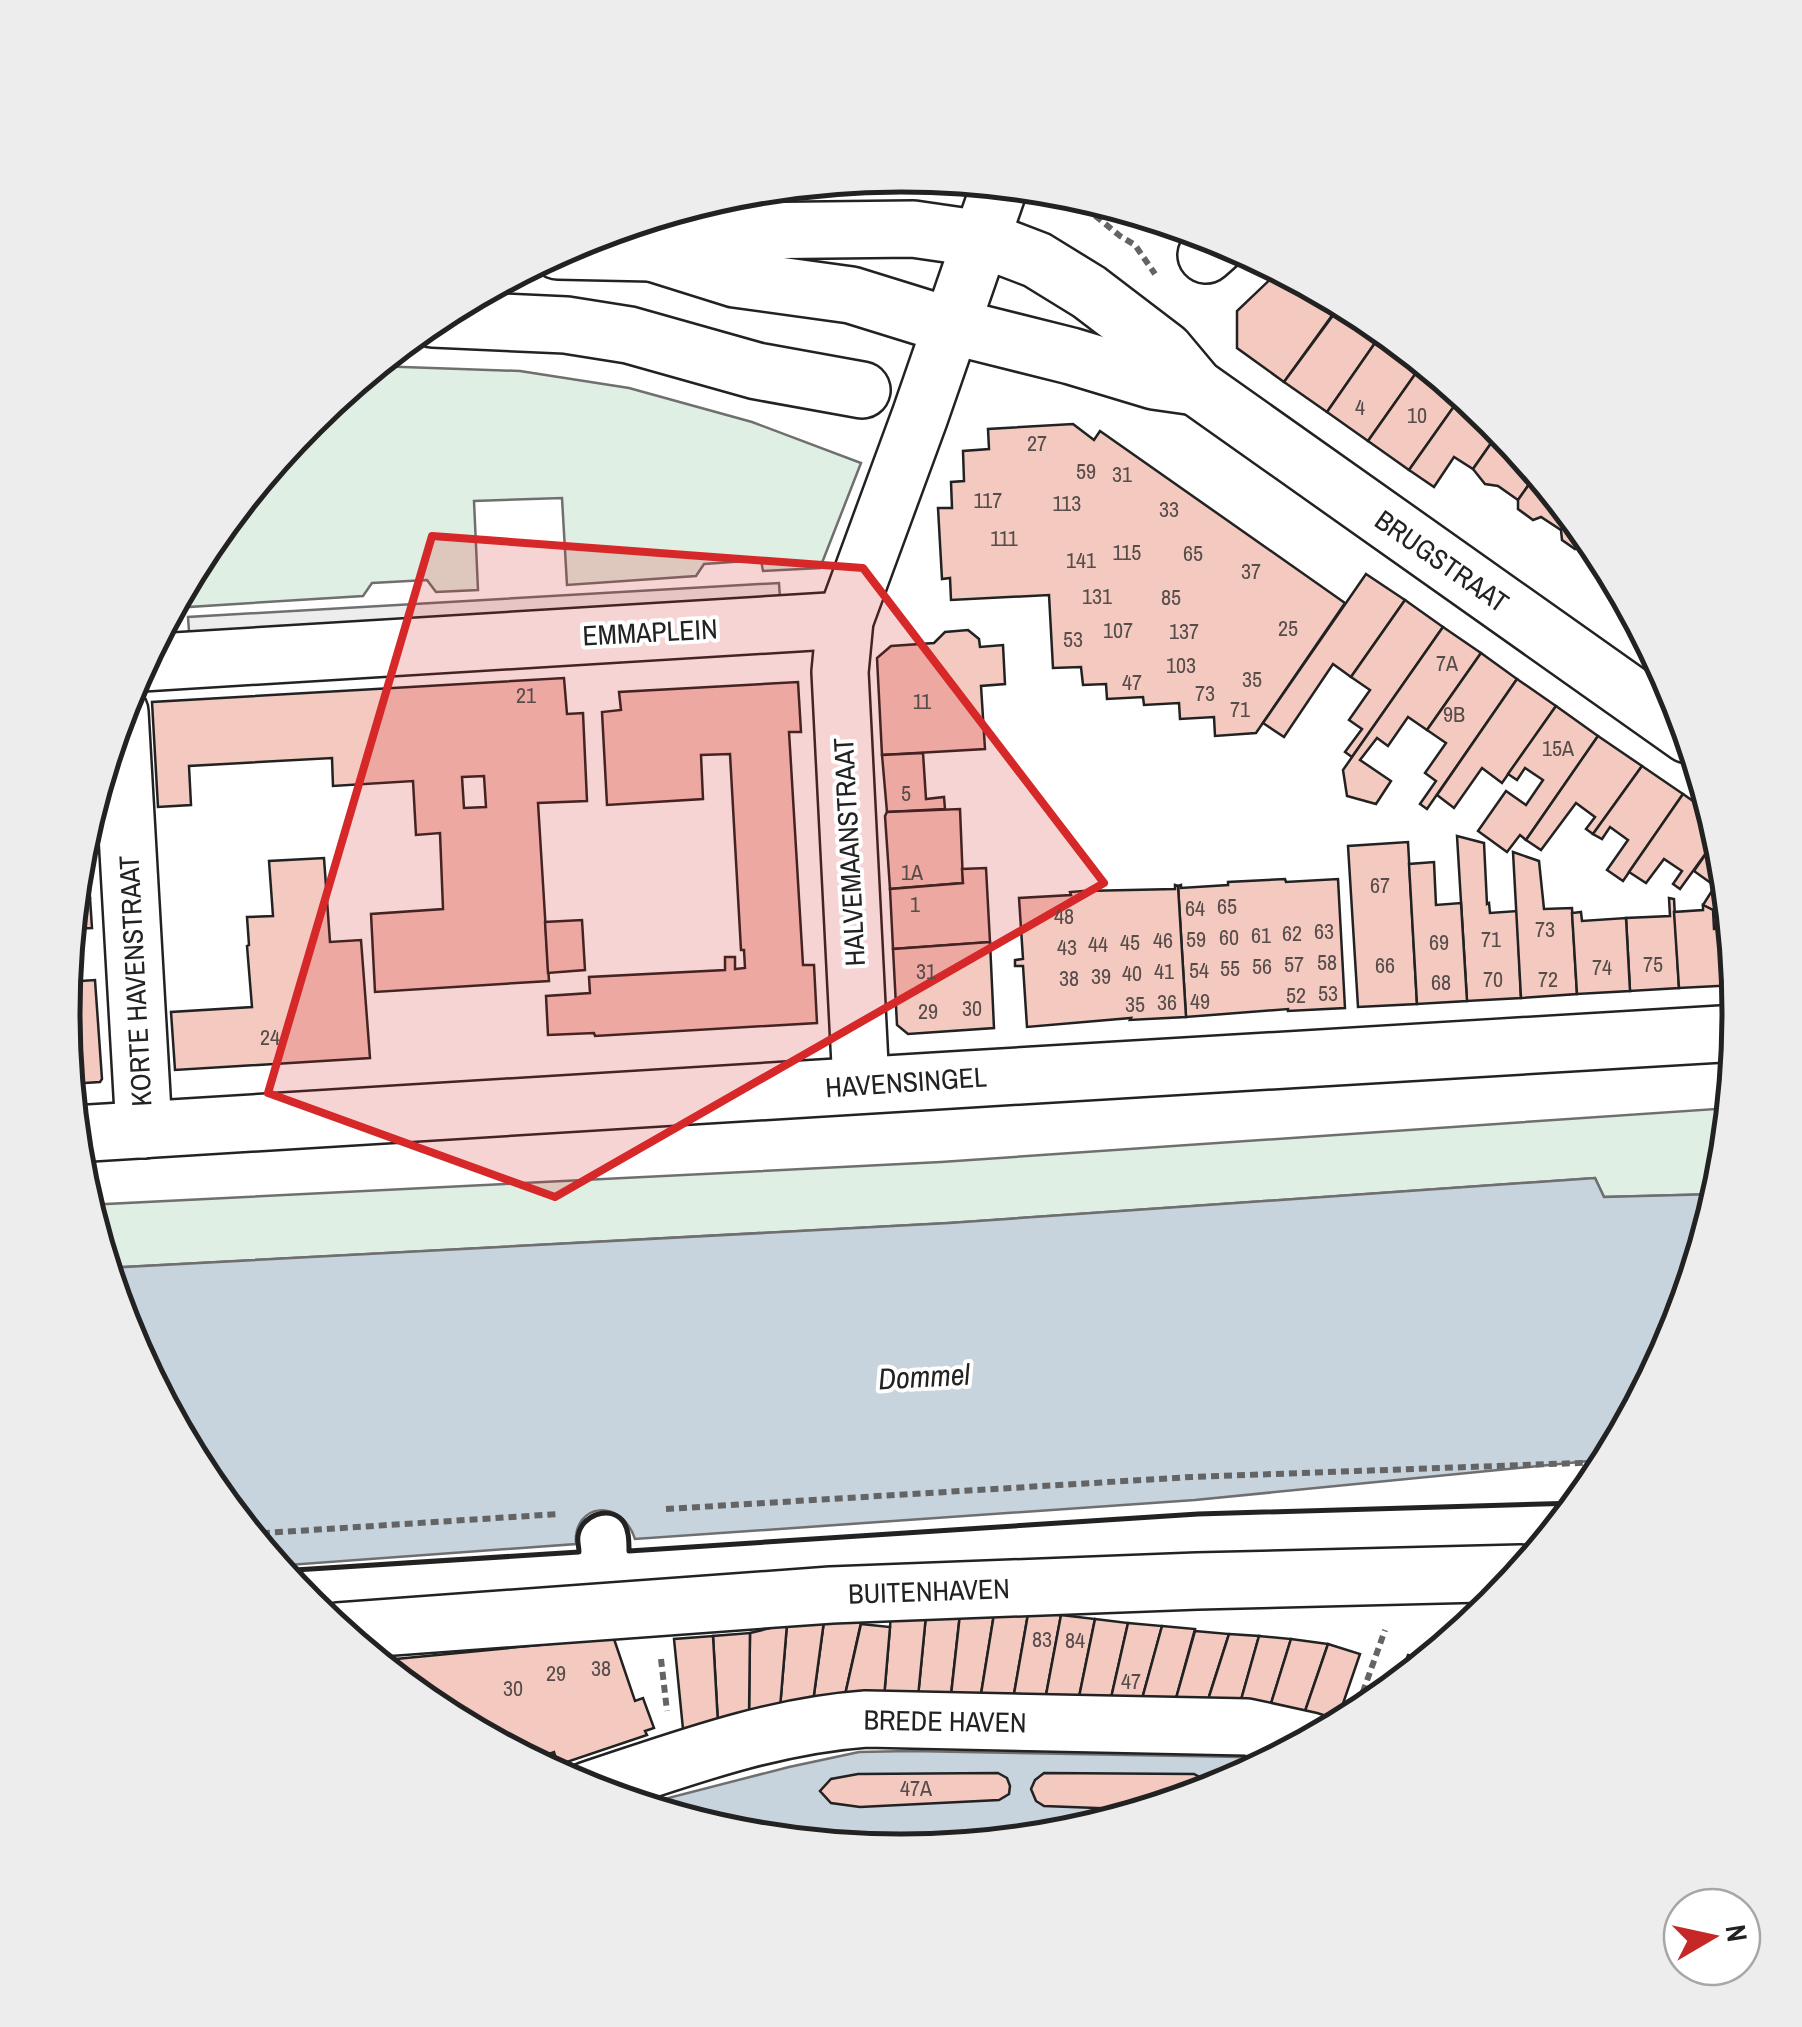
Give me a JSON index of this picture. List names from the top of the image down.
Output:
{
  "streets": {
    "street": [
      "BRUGSTRAAT",
      "EMMAPLEIN",
      "HALVEMAANSTRAAT",
      "KORTE HAVENSTRAAT",
      "HAVENSINGEL",
      "BUITENHAVEN",
      "BREDE HAVEN"
    ]
  },
  "crossings": [
    ["EMMAPLEIN", "HALVEMAANSTRAAT"],
    ["HALVEMAANSTRAAT", "HAVENSINGEL"],
    ["KORTE HAVENSTRAAT", "HAVENSINGEL"]
  ],
  "water": ["Dommel"],
  "house_numbers": [
    "4",
    "10",
    "27",
    "59",
    "31",
    "117",
    "113",
    "33",
    "111",
    "115",
    "65",
    "141",
    "37",
    "131",
    "85",
    "25",
    "107",
    "137",
    "53",
    "7A",
    "103",
    "35",
    "47",
    "73",
    "21",
    "11",
    "71",
    "9B",
    "15A",
    "5",
    "1A",
    "67",
    "1",
    "65",
    "64",
    "48",
    "73",
    "63",
    "62",
    "61",
    "60",
    "59",
    "71",
    "46",
    "45",
    "69",
    "44",
    "43",
    "58",
    "57",
    "75",
    "66",
    "56",
    "74",
    "55",
    "54",
    "31",
    "41",
    "40",
    "39",
    "38",
    "70",
    "72",
    "68",
    "53",
    "52",
    "49",
    "36",
    "35",
    "30",
    "29",
    "24",
    "83",
    "84",
    "38",
    "29",
    "47",
    "30",
    "47A"
  ],
  "north": "right"
}
